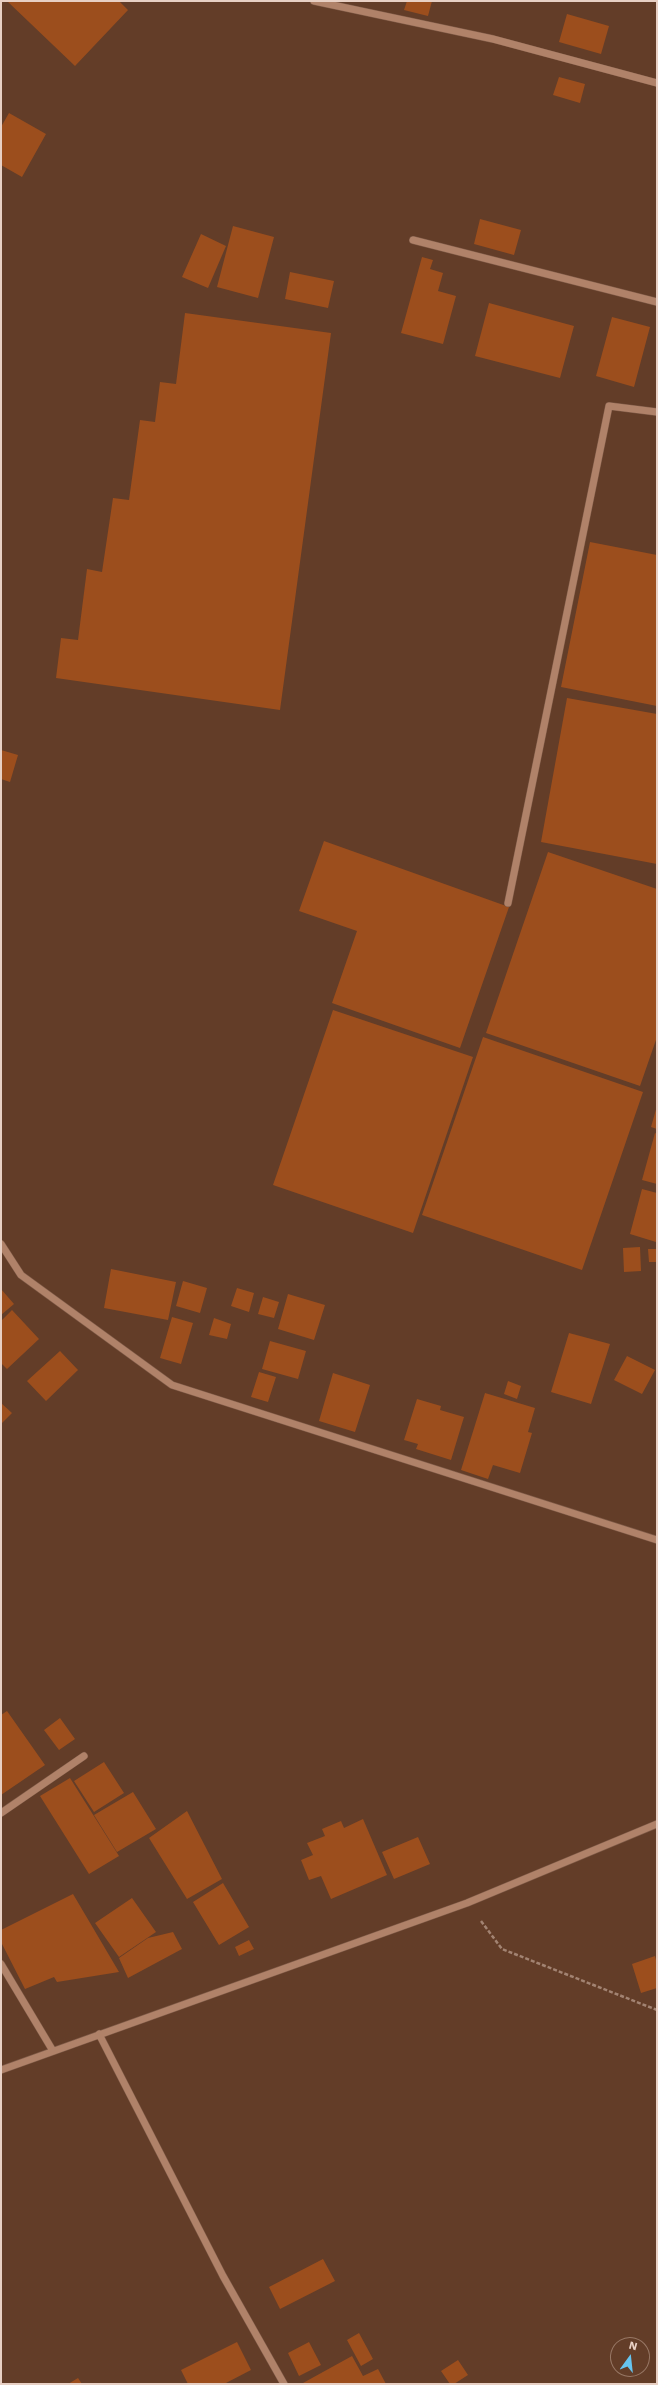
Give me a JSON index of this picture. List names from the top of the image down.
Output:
{
  "north": "top"
}
